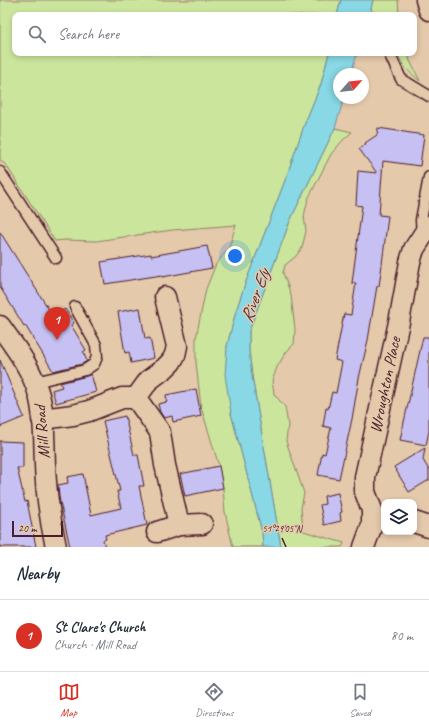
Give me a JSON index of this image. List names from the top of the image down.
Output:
{
  "streets": {
    "street": ["Wroughton Place", "Mill Road"]
  },
  "water": ["River Ely"],
  "scale_bar": "20 m",
  "north": "top right",
  "page": {
    "search": "Search here",
    "pins": "1",
    "scale": "20 m",
    "heading": "Nearby",
    "list": [
      {
        "mark": "1",
        "name": "St Clare's Church",
        "note": "Church · Mill Road",
        "value": "80 m"
      }
    ],
    "nav": ["Map", "Directions", "Saved"]
  },
  "coordinates": ["51°29'05\"N"]
}
